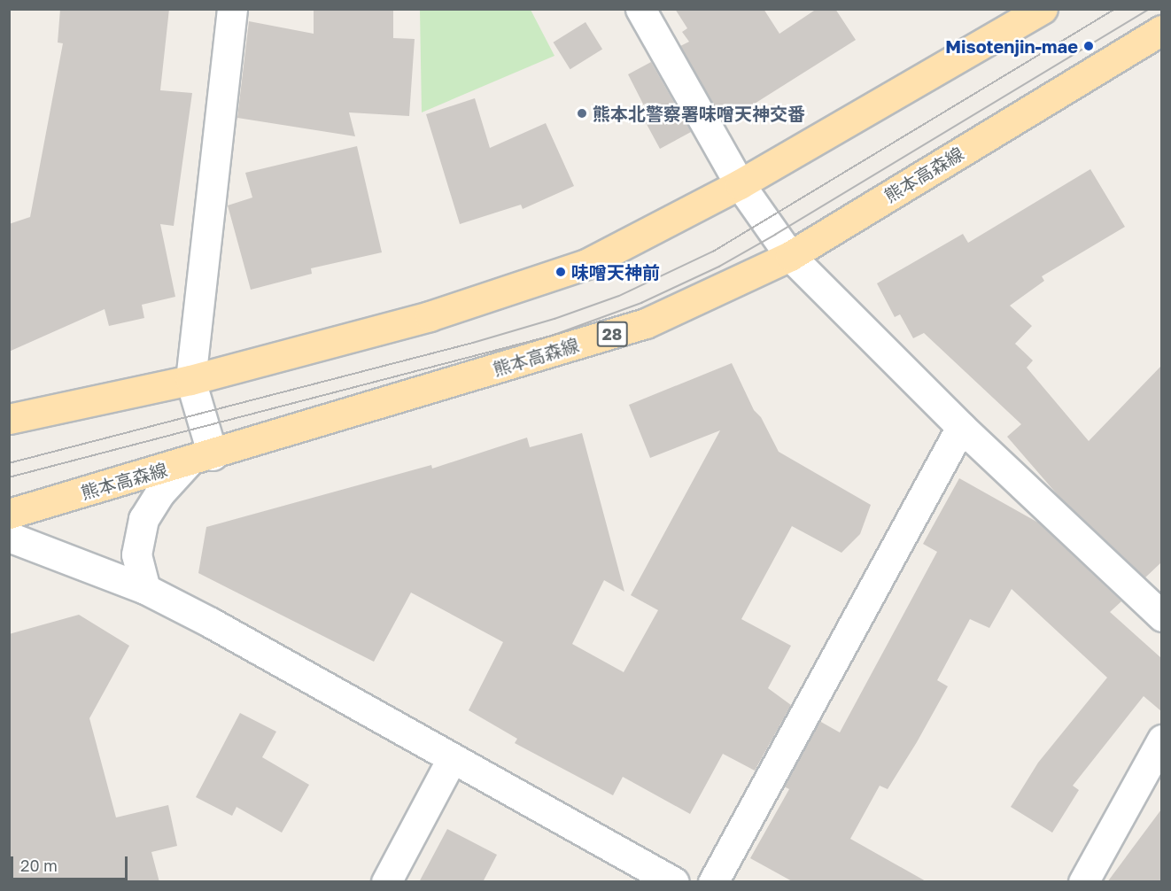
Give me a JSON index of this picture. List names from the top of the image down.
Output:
{
  "streets": {
    "main road": ["熊本高森線", "28"]
  },
  "places": ["Misotenjin-mae", "熊本北警察署味噌天神交番", "味噌天神前"],
  "scale_bar": "20 m"
}
